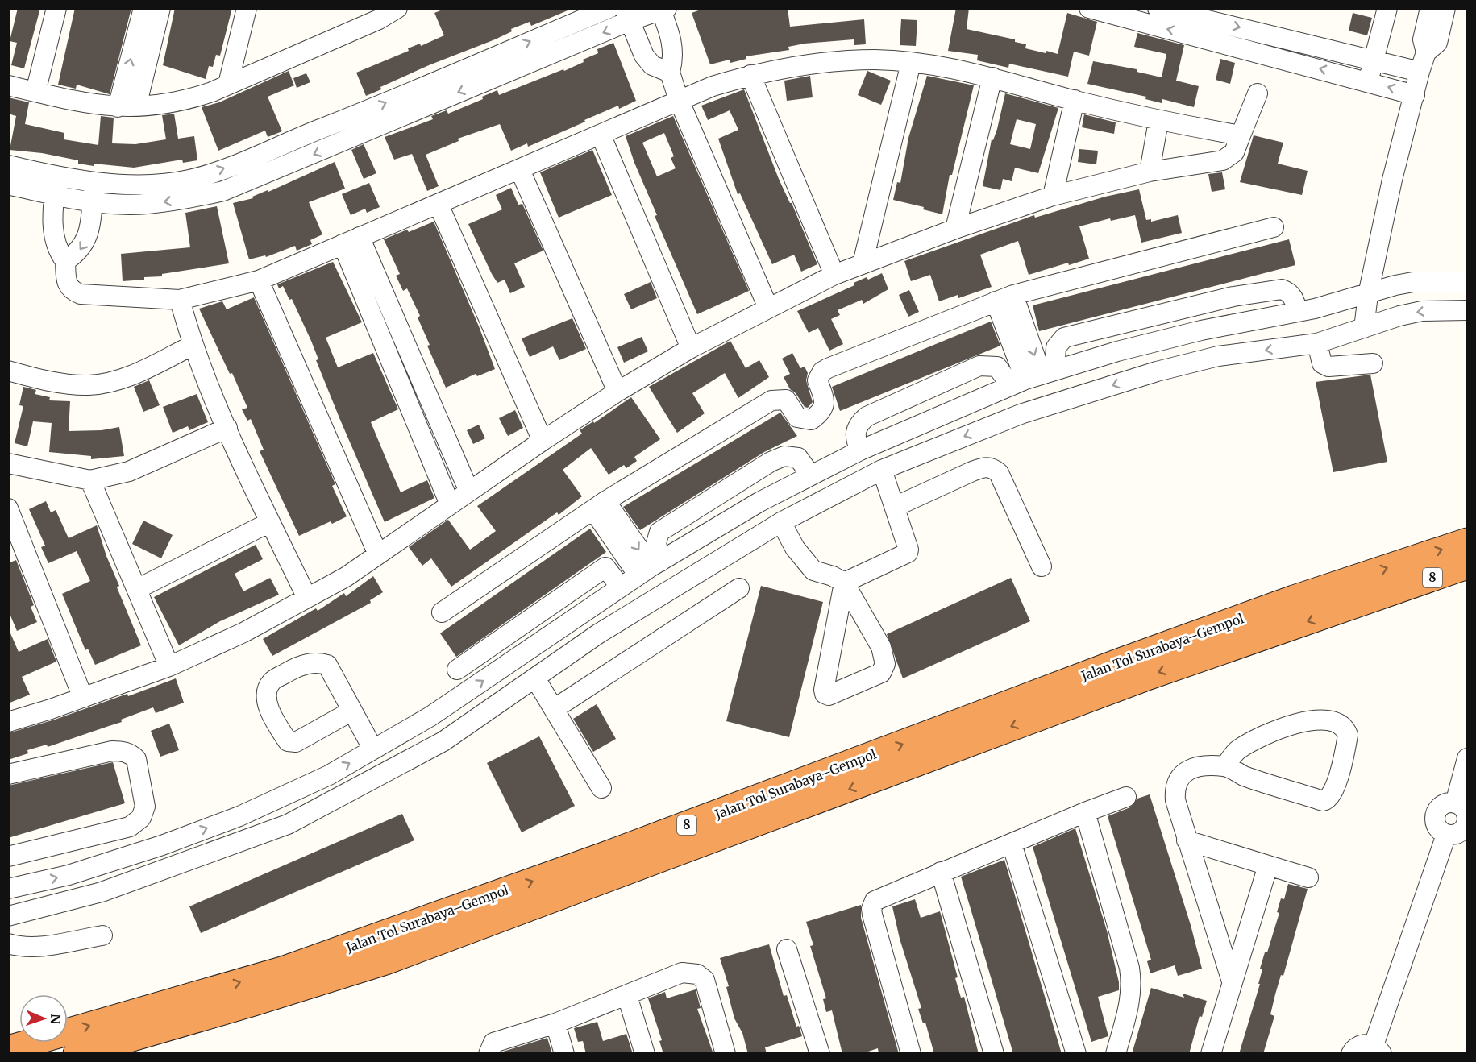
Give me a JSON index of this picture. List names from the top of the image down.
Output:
{
  "streets": {
    "highway": ["8", "Jalan Tol Surabaya–Gempol"]
  },
  "north": "right"
}
